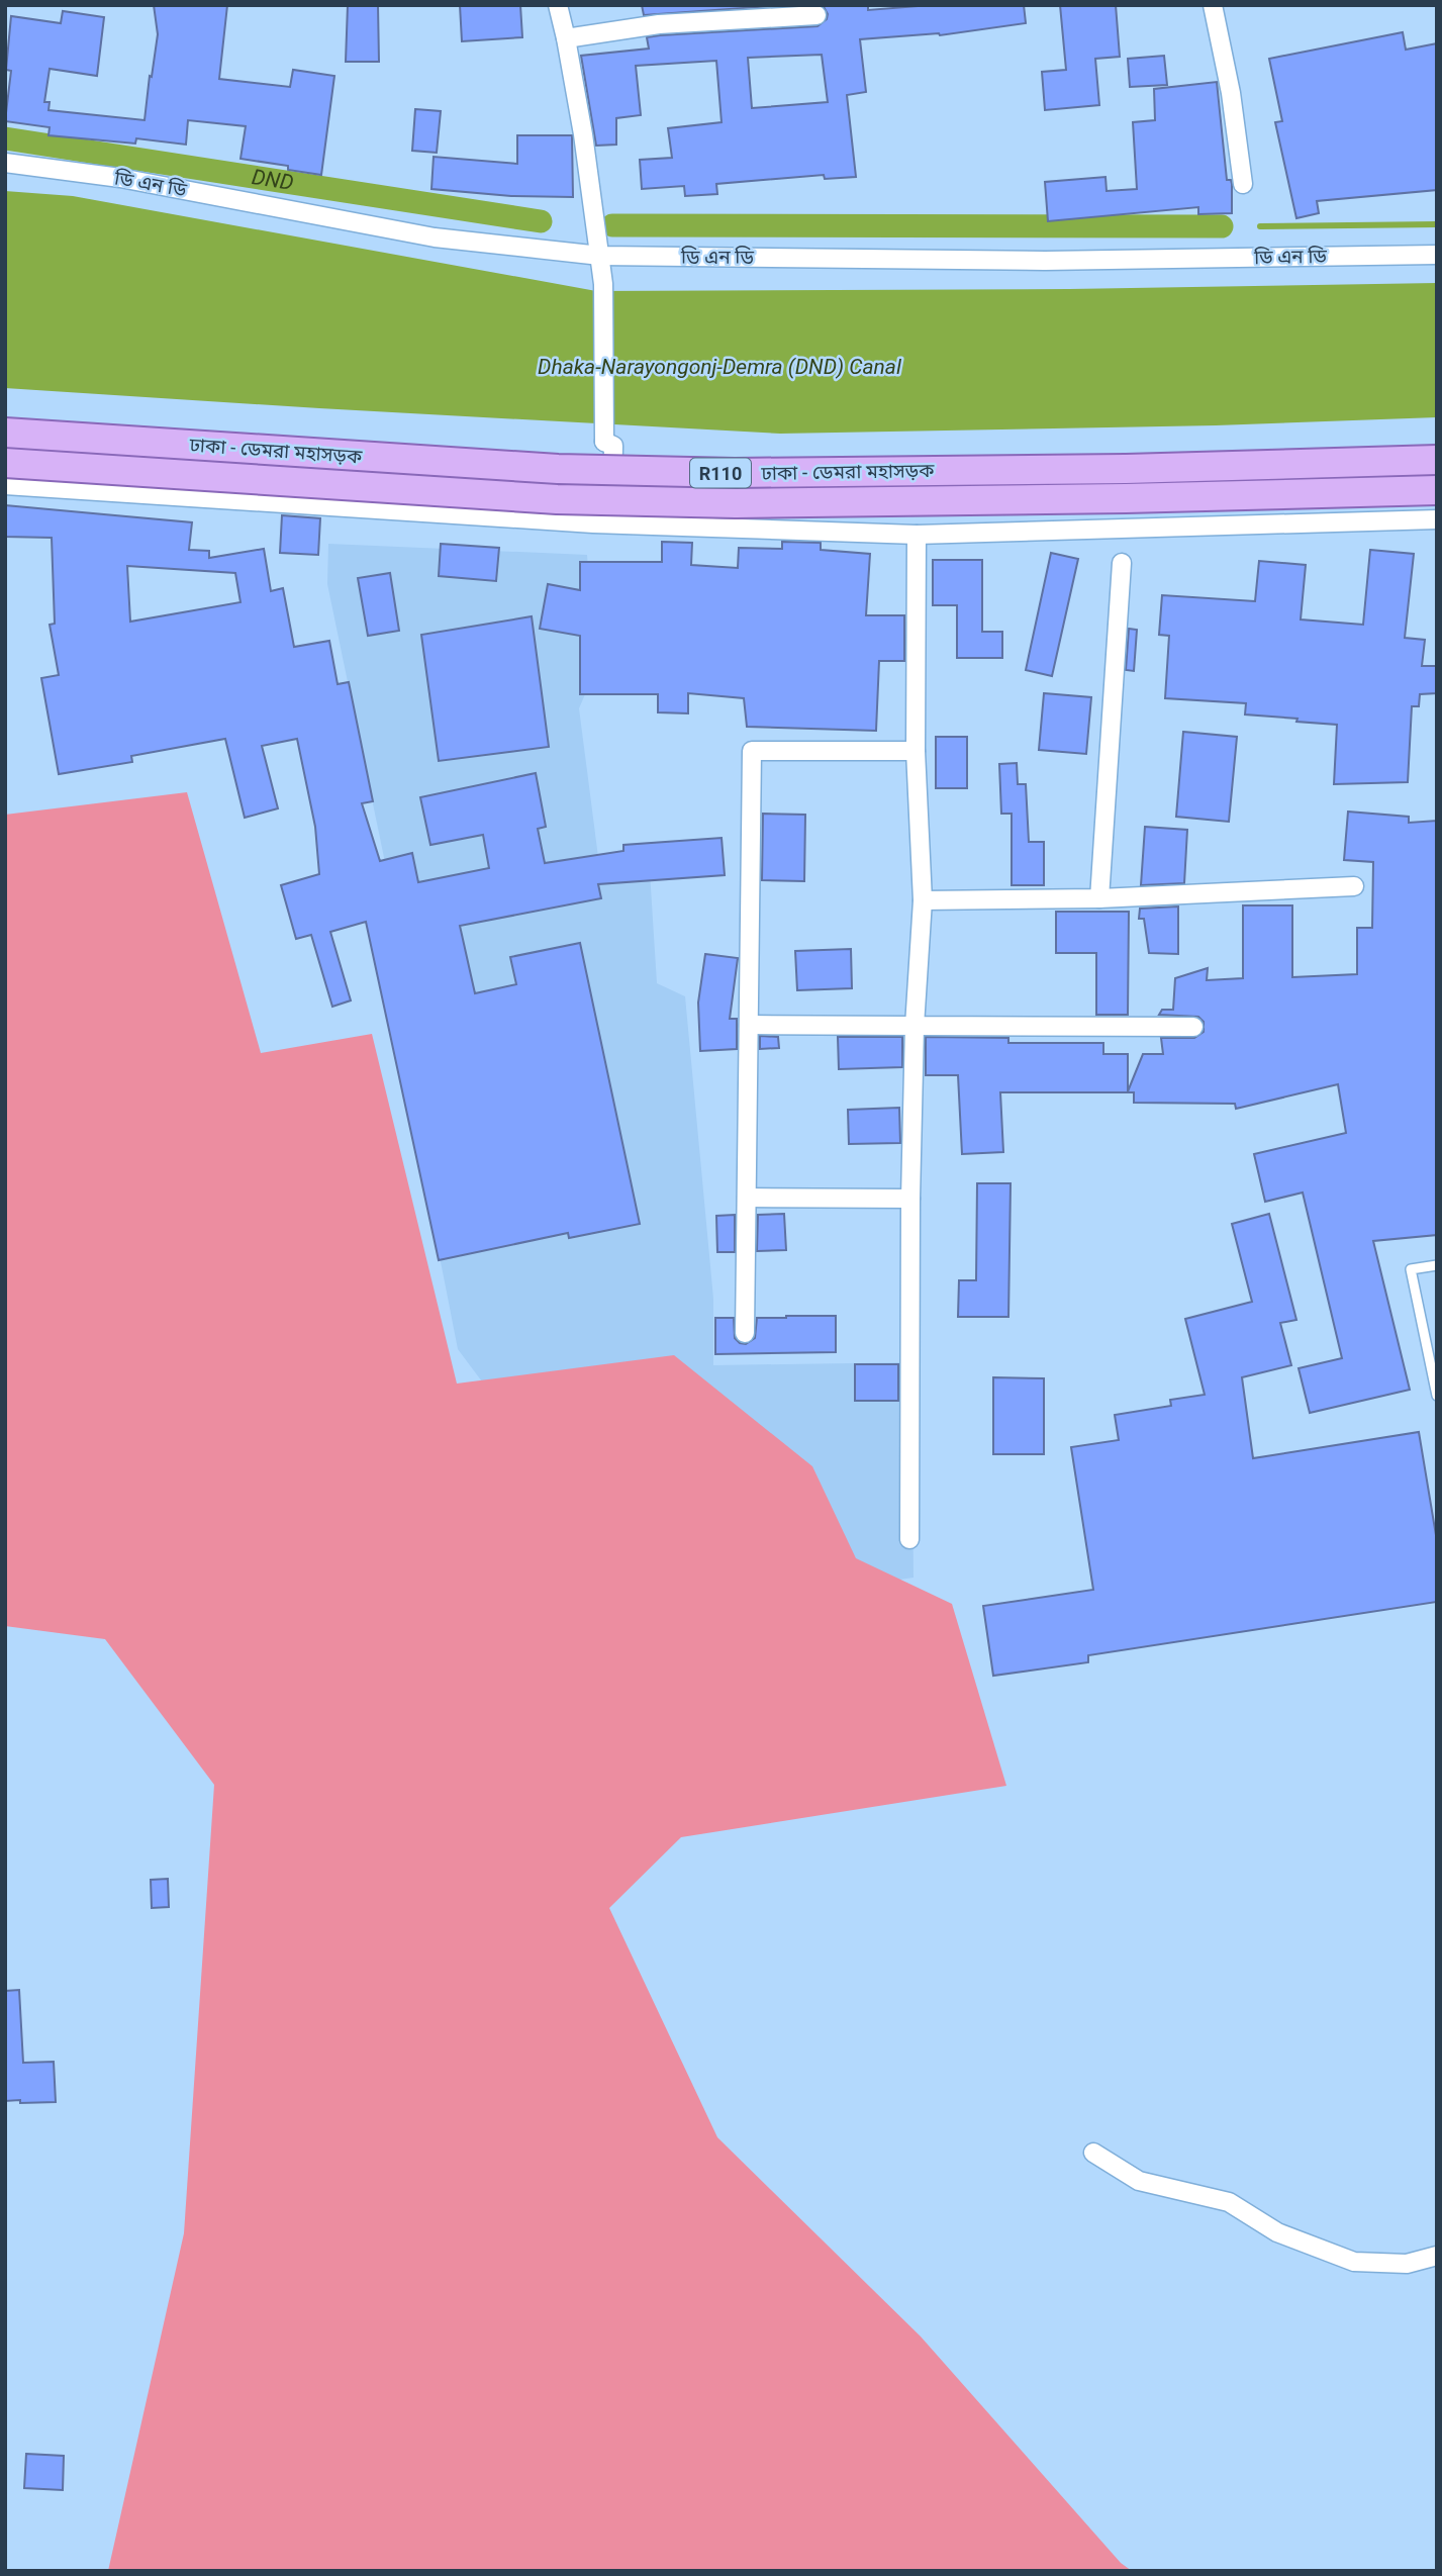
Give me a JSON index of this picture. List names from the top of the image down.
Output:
{
  "streets": {
    "main road": ["ঢাকা - ডেমরা মহাসড়ক", "R110"],
    "street": ["ডি এন ডি"]
  },
  "water": ["DND", "Dhaka-Narayongonj-Demra (DND) Canal"]
}
